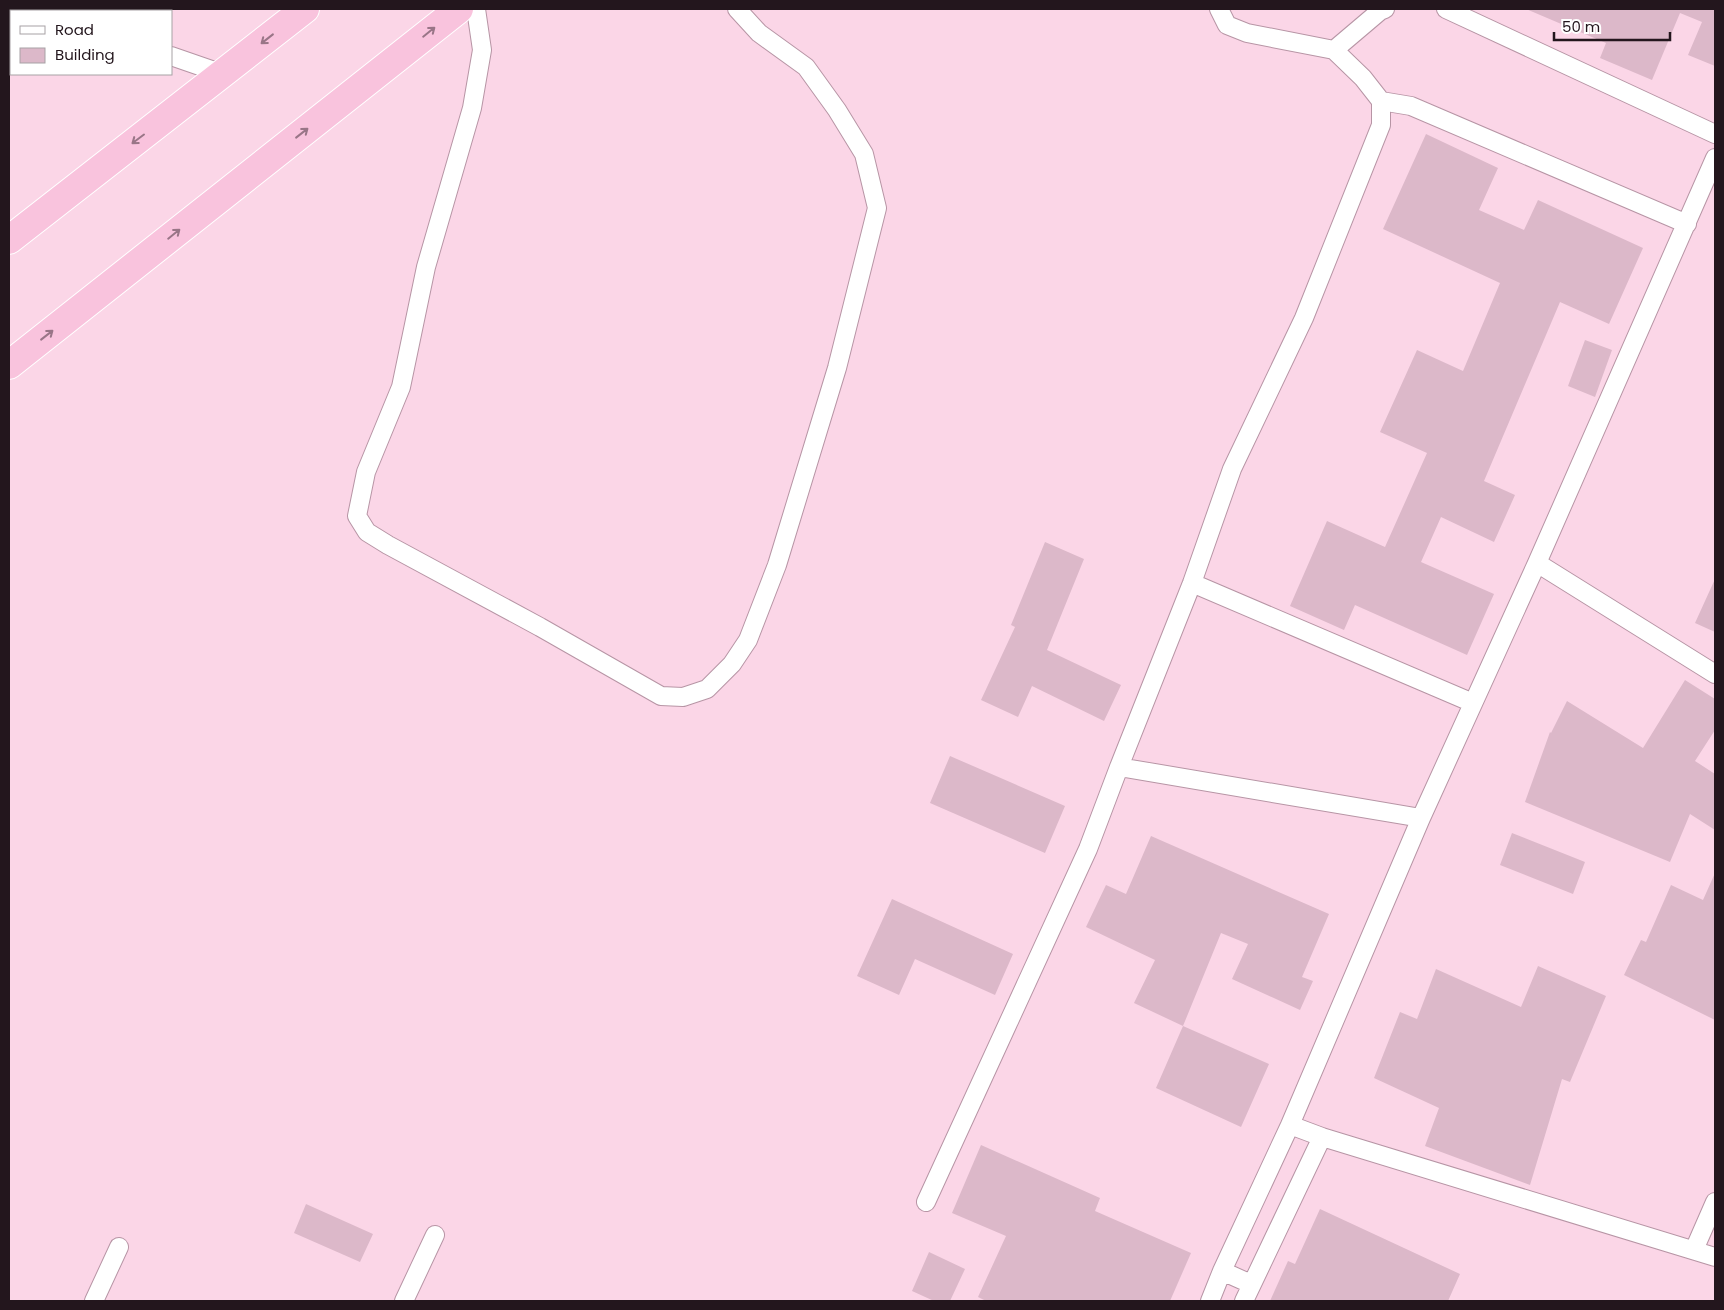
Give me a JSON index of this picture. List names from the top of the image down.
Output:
{
  "legend": ["Road", "Building"],
  "scale_bar": "50 m"
}
